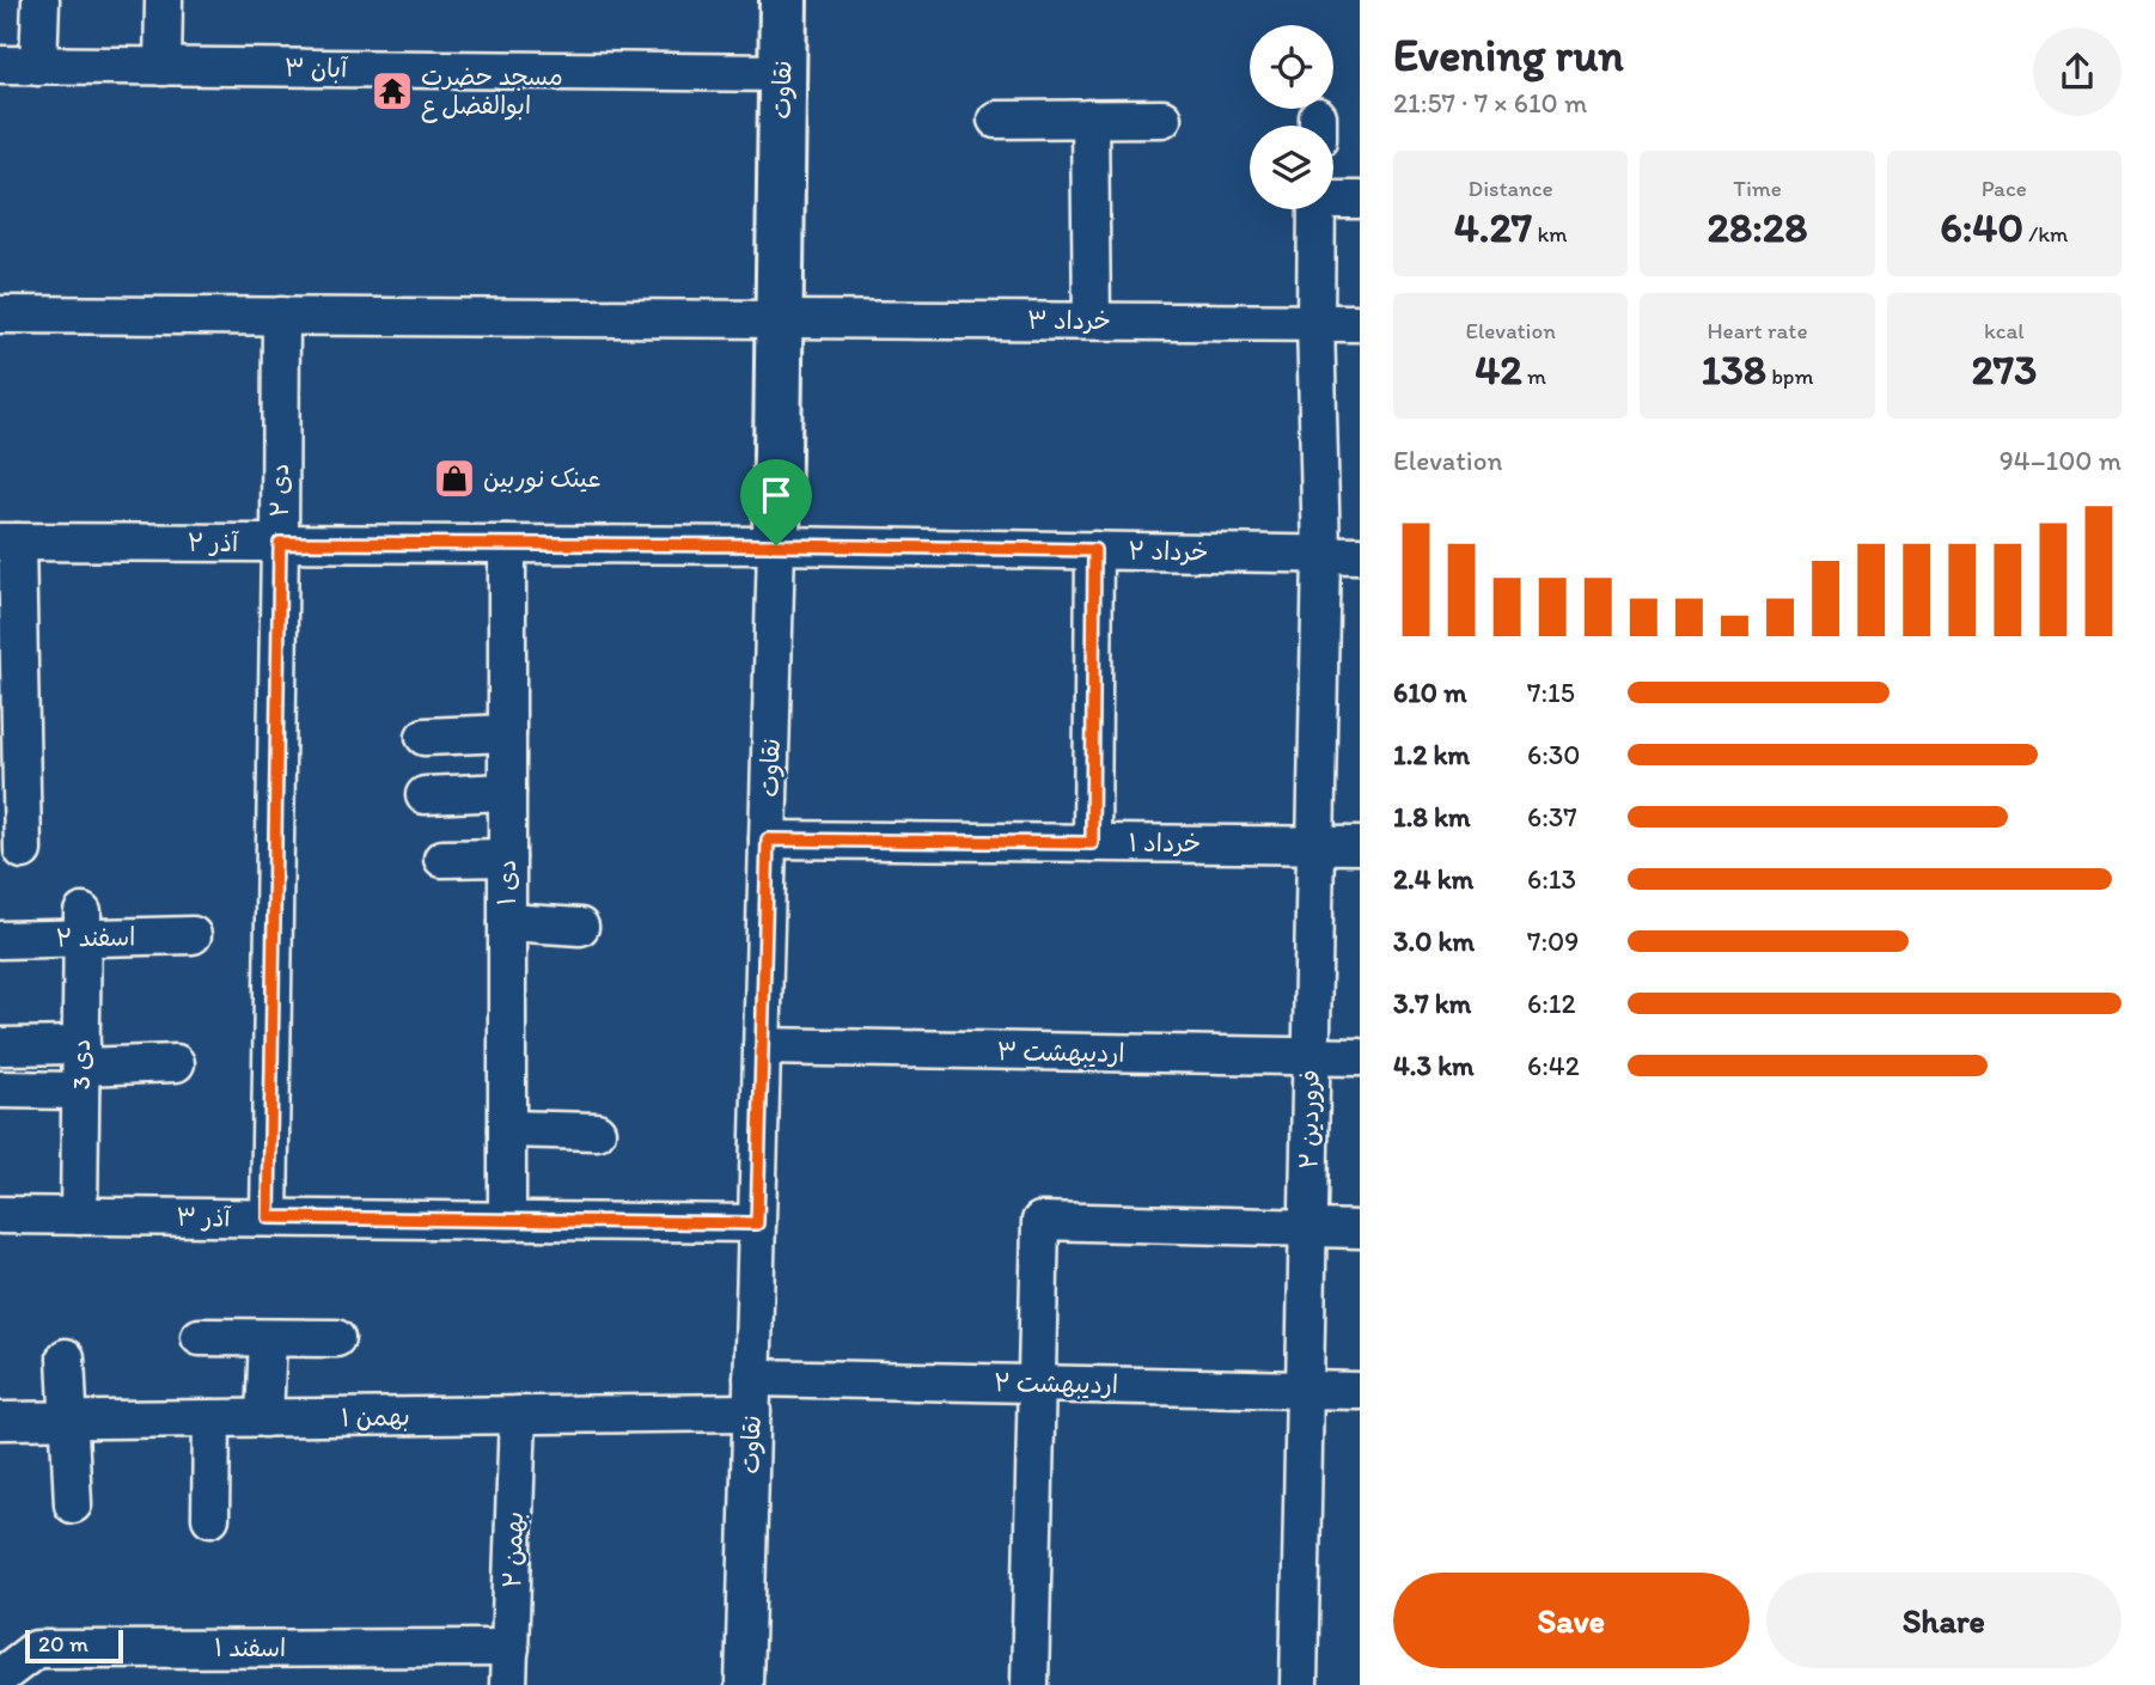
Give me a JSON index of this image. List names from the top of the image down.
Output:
{
  "streets": {
    "main road": ["نقاوت"],
    "street": [
      "آبان ۳",
      "خرداد ۳",
      "دی ۲",
      "آذر ۲",
      "خرداد ۲",
      "خرداد ۱",
      "دی ۱",
      "اسفند ۲",
      "اردیبهشت ۳",
      "دی 3",
      "فروردین ۲",
      "آذر ۳",
      "اردیبهشت ۲",
      "بهمن ۱",
      "بهمن ۲",
      "اسفند ۱"
    ]
  },
  "crossings": [
    ["آبان ۳", "نقاوت"],
    ["نقاوت", "خرداد ۳"],
    ["نقاوت", "آذر ۲"],
    ["نقاوت", "خرداد ۲"],
    ["نقاوت", "خرداد ۱"],
    ["نقاوت", "اردیبهشت ۳"],
    ["نقاوت", "آذر ۳"],
    ["نقاوت", "اردیبهشت ۲"],
    ["نقاوت", "بهمن ۱"],
    ["خرداد ۳", "دی ۲"],
    ["خرداد ۳", "فروردین ۲"],
    ["دی ۲", "آذر ۲"],
    ["دی ۲", "آذر ۳"],
    ["آذر ۲", "خرداد ۲"],
    ["آذر ۲", "دی ۱"],
    ["خرداد ۲", "فروردین ۲"],
    ["خرداد ۱", "فروردین ۲"],
    ["دی ۱", "آذر ۳"],
    ["اسفند ۲", "دی 3"],
    ["اردیبهشت ۳", "فروردین ۲"],
    ["دی 3", "آذر ۳"],
    ["فروردین ۲", "اردیبهشت ۲"],
    ["اردیبهشت ۲", "بهمن ۱"],
    ["بهمن ۱", "بهمن ۲"],
    ["بهمن ۲", "اسفند ۱"]
  ],
  "places": {
    "temple": ["مسجد حضرت ابوالفضل ع"],
    "shop": ["عینک نوربین"]
  },
  "scale_bar": "20 m",
  "page": {
    "heading": ["Evening run", "21:57 · 7 × 610 m"],
    "stats": [
      ["Distance", "4.27 km"],
      ["Time", "28:28"],
      ["Pace", "6:40 /km"],
      ["Elevation", "42 m"],
      ["Heart rate", "138 bpm"],
      ["kcal", "273"]
    ],
    "chart": ["Elevation", "94–100 m"],
    "list": [
      {
        "name": "610 m",
        "note": "7:15"
      },
      {
        "name": "1.2 km",
        "note": "6:30"
      },
      {
        "name": "1.8 km",
        "note": "6:37"
      },
      {
        "name": "2.4 km",
        "note": "6:13"
      },
      {
        "name": "3.0 km",
        "note": "7:09"
      },
      {
        "name": "3.7 km",
        "note": "6:12"
      },
      {
        "name": "4.3 km",
        "note": "6:42"
      }
    ],
    "buttons": ["Save", "Share"],
    "scale": "20 m"
  }
}
